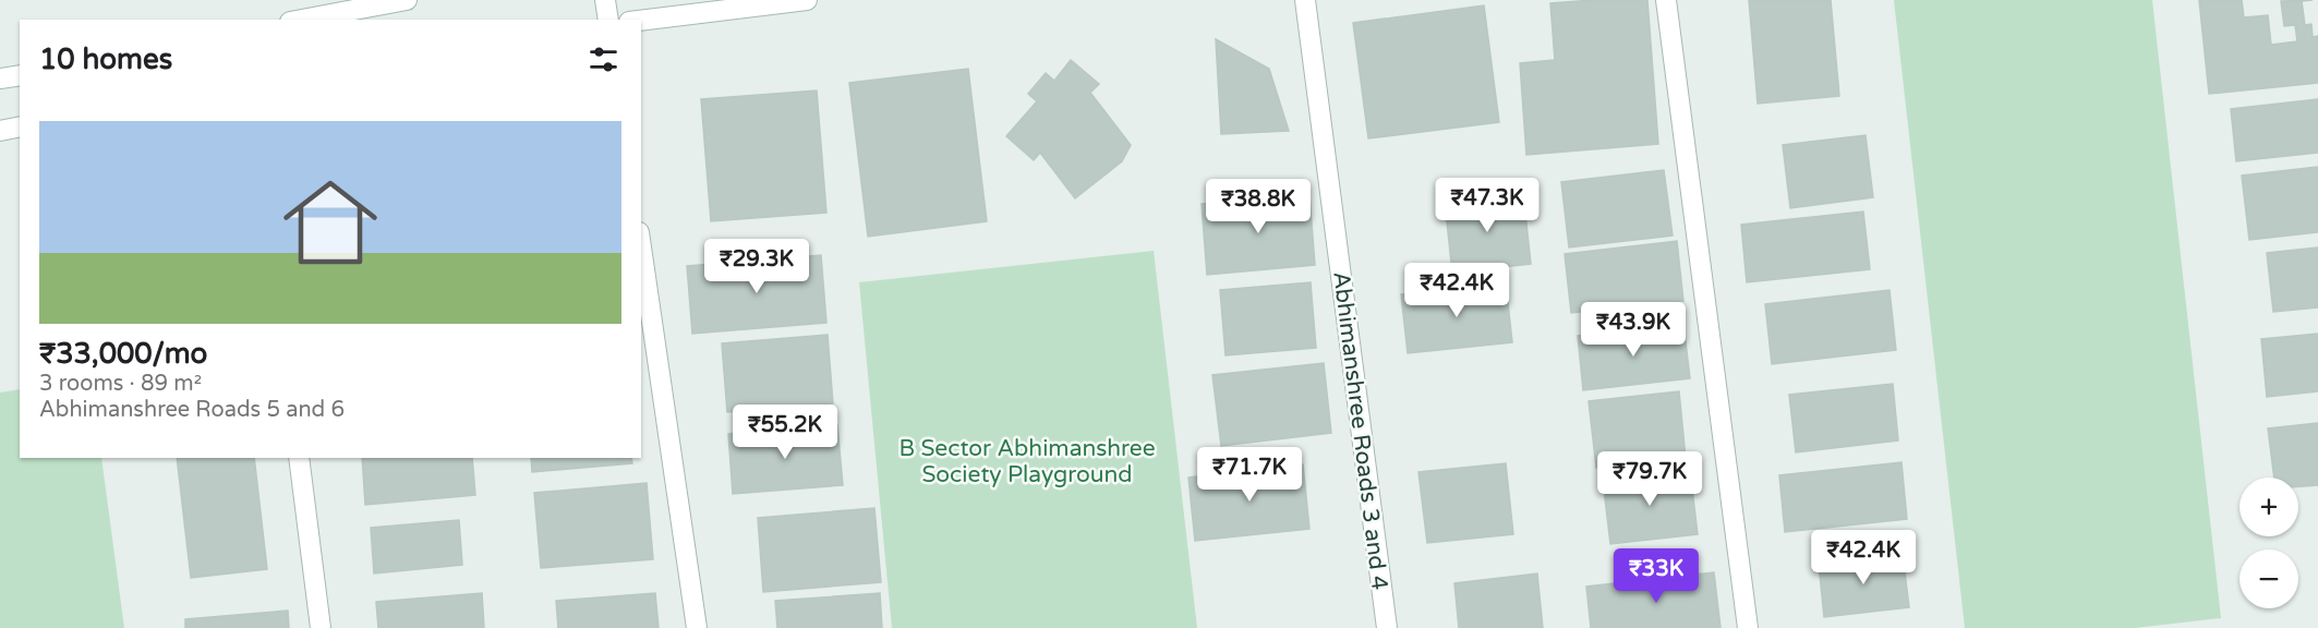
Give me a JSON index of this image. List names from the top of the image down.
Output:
{
  "streets": {
    "street": ["Abhimanshree Roads 3 and 4"]
  },
  "parks": ["B Sector Abhimanshree Society Playground"],
  "page": {
    "heading": "10 homes",
    "list": [
      {
        "name": "₹33,000/mo",
        "note": "3 rooms · 89 m² · Abhimanshree Roads 5 and 6"
      }
    ],
    "price": [
      "₹47.3K",
      "₹38.8K",
      "₹29.3K",
      "₹42.4K",
      "₹43.9K",
      "₹55.2K",
      "₹71.7K",
      "₹79.7K",
      "₹42.4K",
      "₹33K"
    ],
    "map_buttons": ["+", "−"]
  }
}
